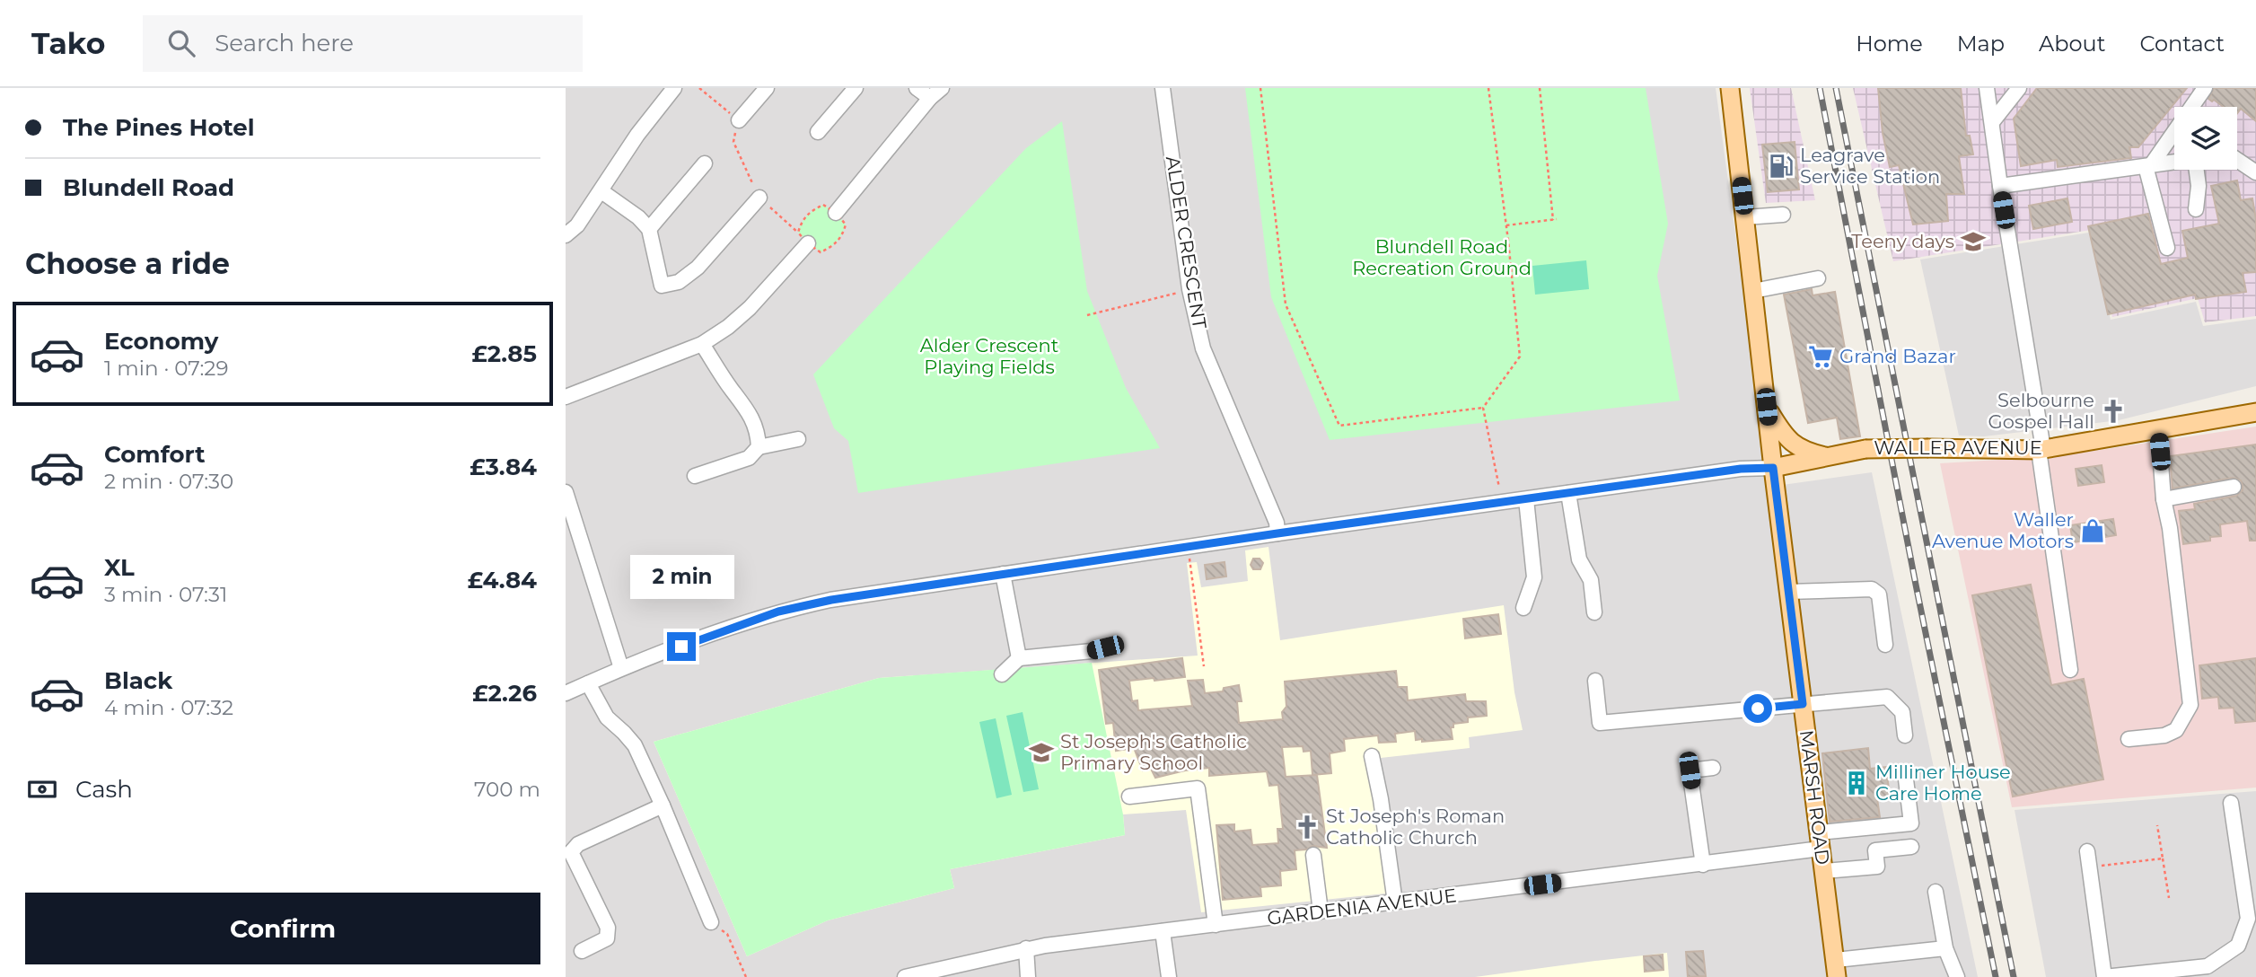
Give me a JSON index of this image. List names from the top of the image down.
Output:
{
  "streets": {
    "main road": ["WALLER AVENUE", "MARSH ROAD"],
    "street": ["ALDER CRESCENT", "GARDENIA AVENUE"]
  },
  "crossings": [
    ["WALLER AVENUE", "MARSH ROAD"],
    ["MARSH ROAD", "GARDENIA AVENUE"]
  ],
  "parks": ["Blundell Road Recreation Ground", "Alder Crescent Playing Fields"],
  "places": {
    "fuel station": ["Leagrave Service Station"],
    "school or university": ["Teeny days", "St Joseph's Catholic Primary School"],
    "supermarket": ["Grand Bazar"],
    "church": ["Selbourne Gospel Hall", "St Joseph's Roman Catholic Church"],
    "shop": ["Waller Avenue Motors"],
    "building": ["Milliner House Care Home"]
  },
  "page": {
    "header": "Tako",
    "search": "Search here",
    "nav": [
      "Home",
      "Map",
      "About",
      "Contact"
    ],
    "banner": ["The Pines Hotel", "Blundell Road"],
    "heading": "Choose a ride",
    "list": [
      {
        "name": "Economy",
        "note": "1 min · 07:29",
        "value": "£2.85"
      },
      {
        "name": "Comfort",
        "note": "2 min · 07:30",
        "value": "£3.84"
      },
      {
        "name": "XL",
        "note": "3 min · 07:31",
        "value": "£4.84"
      },
      {
        "name": "Black",
        "note": "4 min · 07:32",
        "value": "£2.26"
      }
    ],
    "bubble": "2 min",
    "pay": ["Cash", "700 m"],
    "buttons": "Confirm"
  }
}
